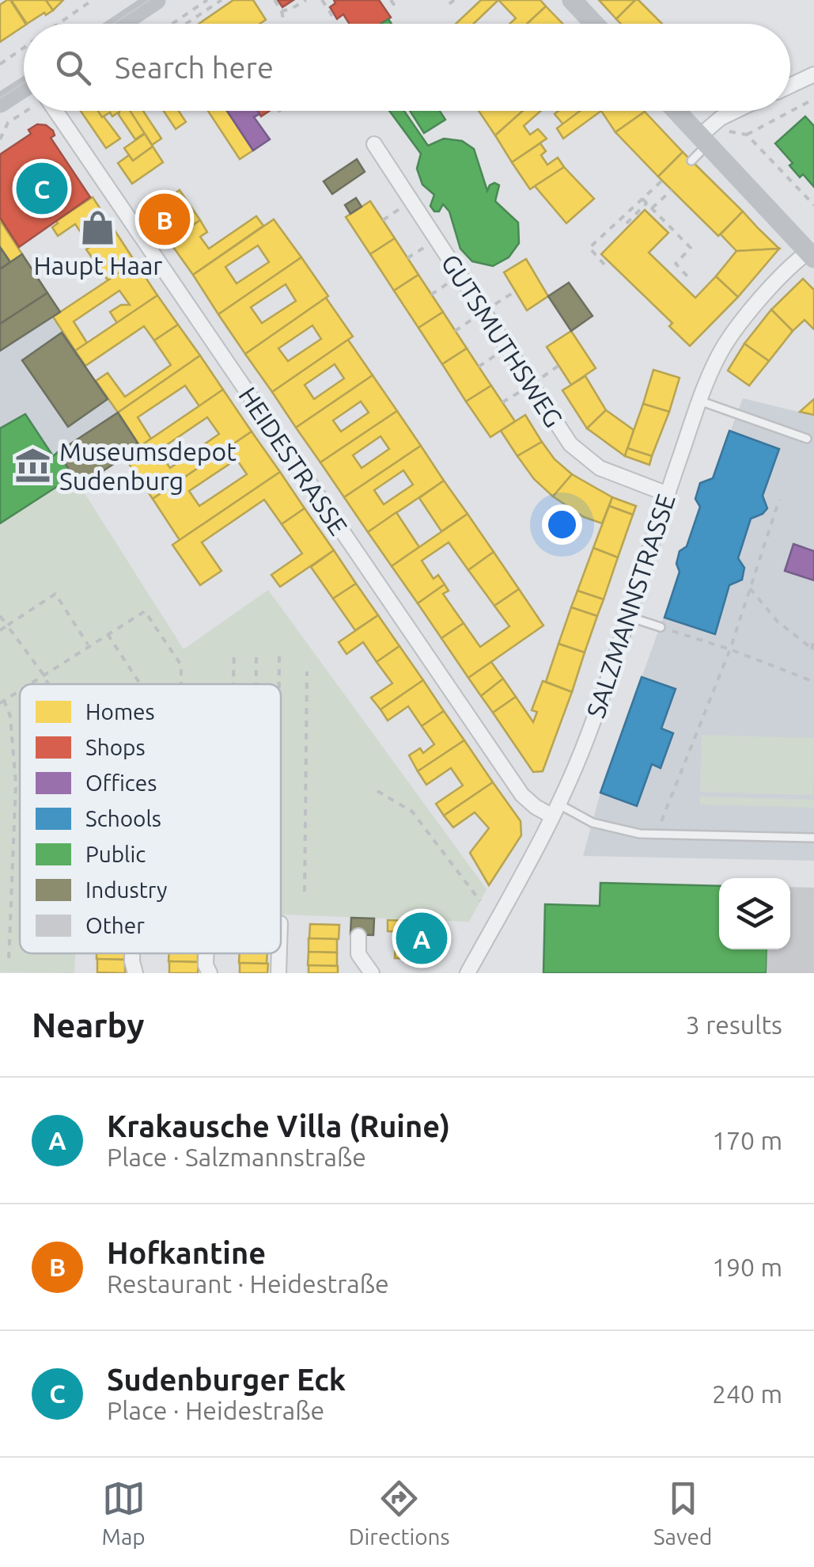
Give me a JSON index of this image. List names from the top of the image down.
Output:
{
  "streets": {
    "street": ["GUTSMUTHSWEG", "HEIDESTRASSE", "SALZMANNSTRASSE"]
  },
  "crossings": [
    ["GUTSMUTHSWEG", "SALZMANNSTRASSE"],
    ["HEIDESTRASSE", "SALZMANNSTRASSE"]
  ],
  "places": {
    "shop": ["Haupt Haar"],
    "museum": ["Museumsdepot Sudenburg"]
  },
  "legend": [
    "Homes",
    "Shops",
    "Offices",
    "Schools",
    "Public",
    "Industry",
    "Other"
  ],
  "page": {
    "search": "Search here",
    "pins": ["C", "B", "A"],
    "heading": ["Nearby", "3 results"],
    "list": [
      {
        "mark": "A",
        "name": "Krakausche Villa (Ruine)",
        "note": "Place · Salzmannstraße",
        "value": "170 m"
      },
      {
        "mark": "B",
        "name": "Hofkantine",
        "note": "Restaurant · Heidestraße",
        "value": "190 m"
      },
      {
        "mark": "C",
        "name": "Sudenburger Eck",
        "note": "Place · Heidestraße",
        "value": "240 m"
      }
    ],
    "nav": ["Map", "Directions", "Saved"]
  }
}
